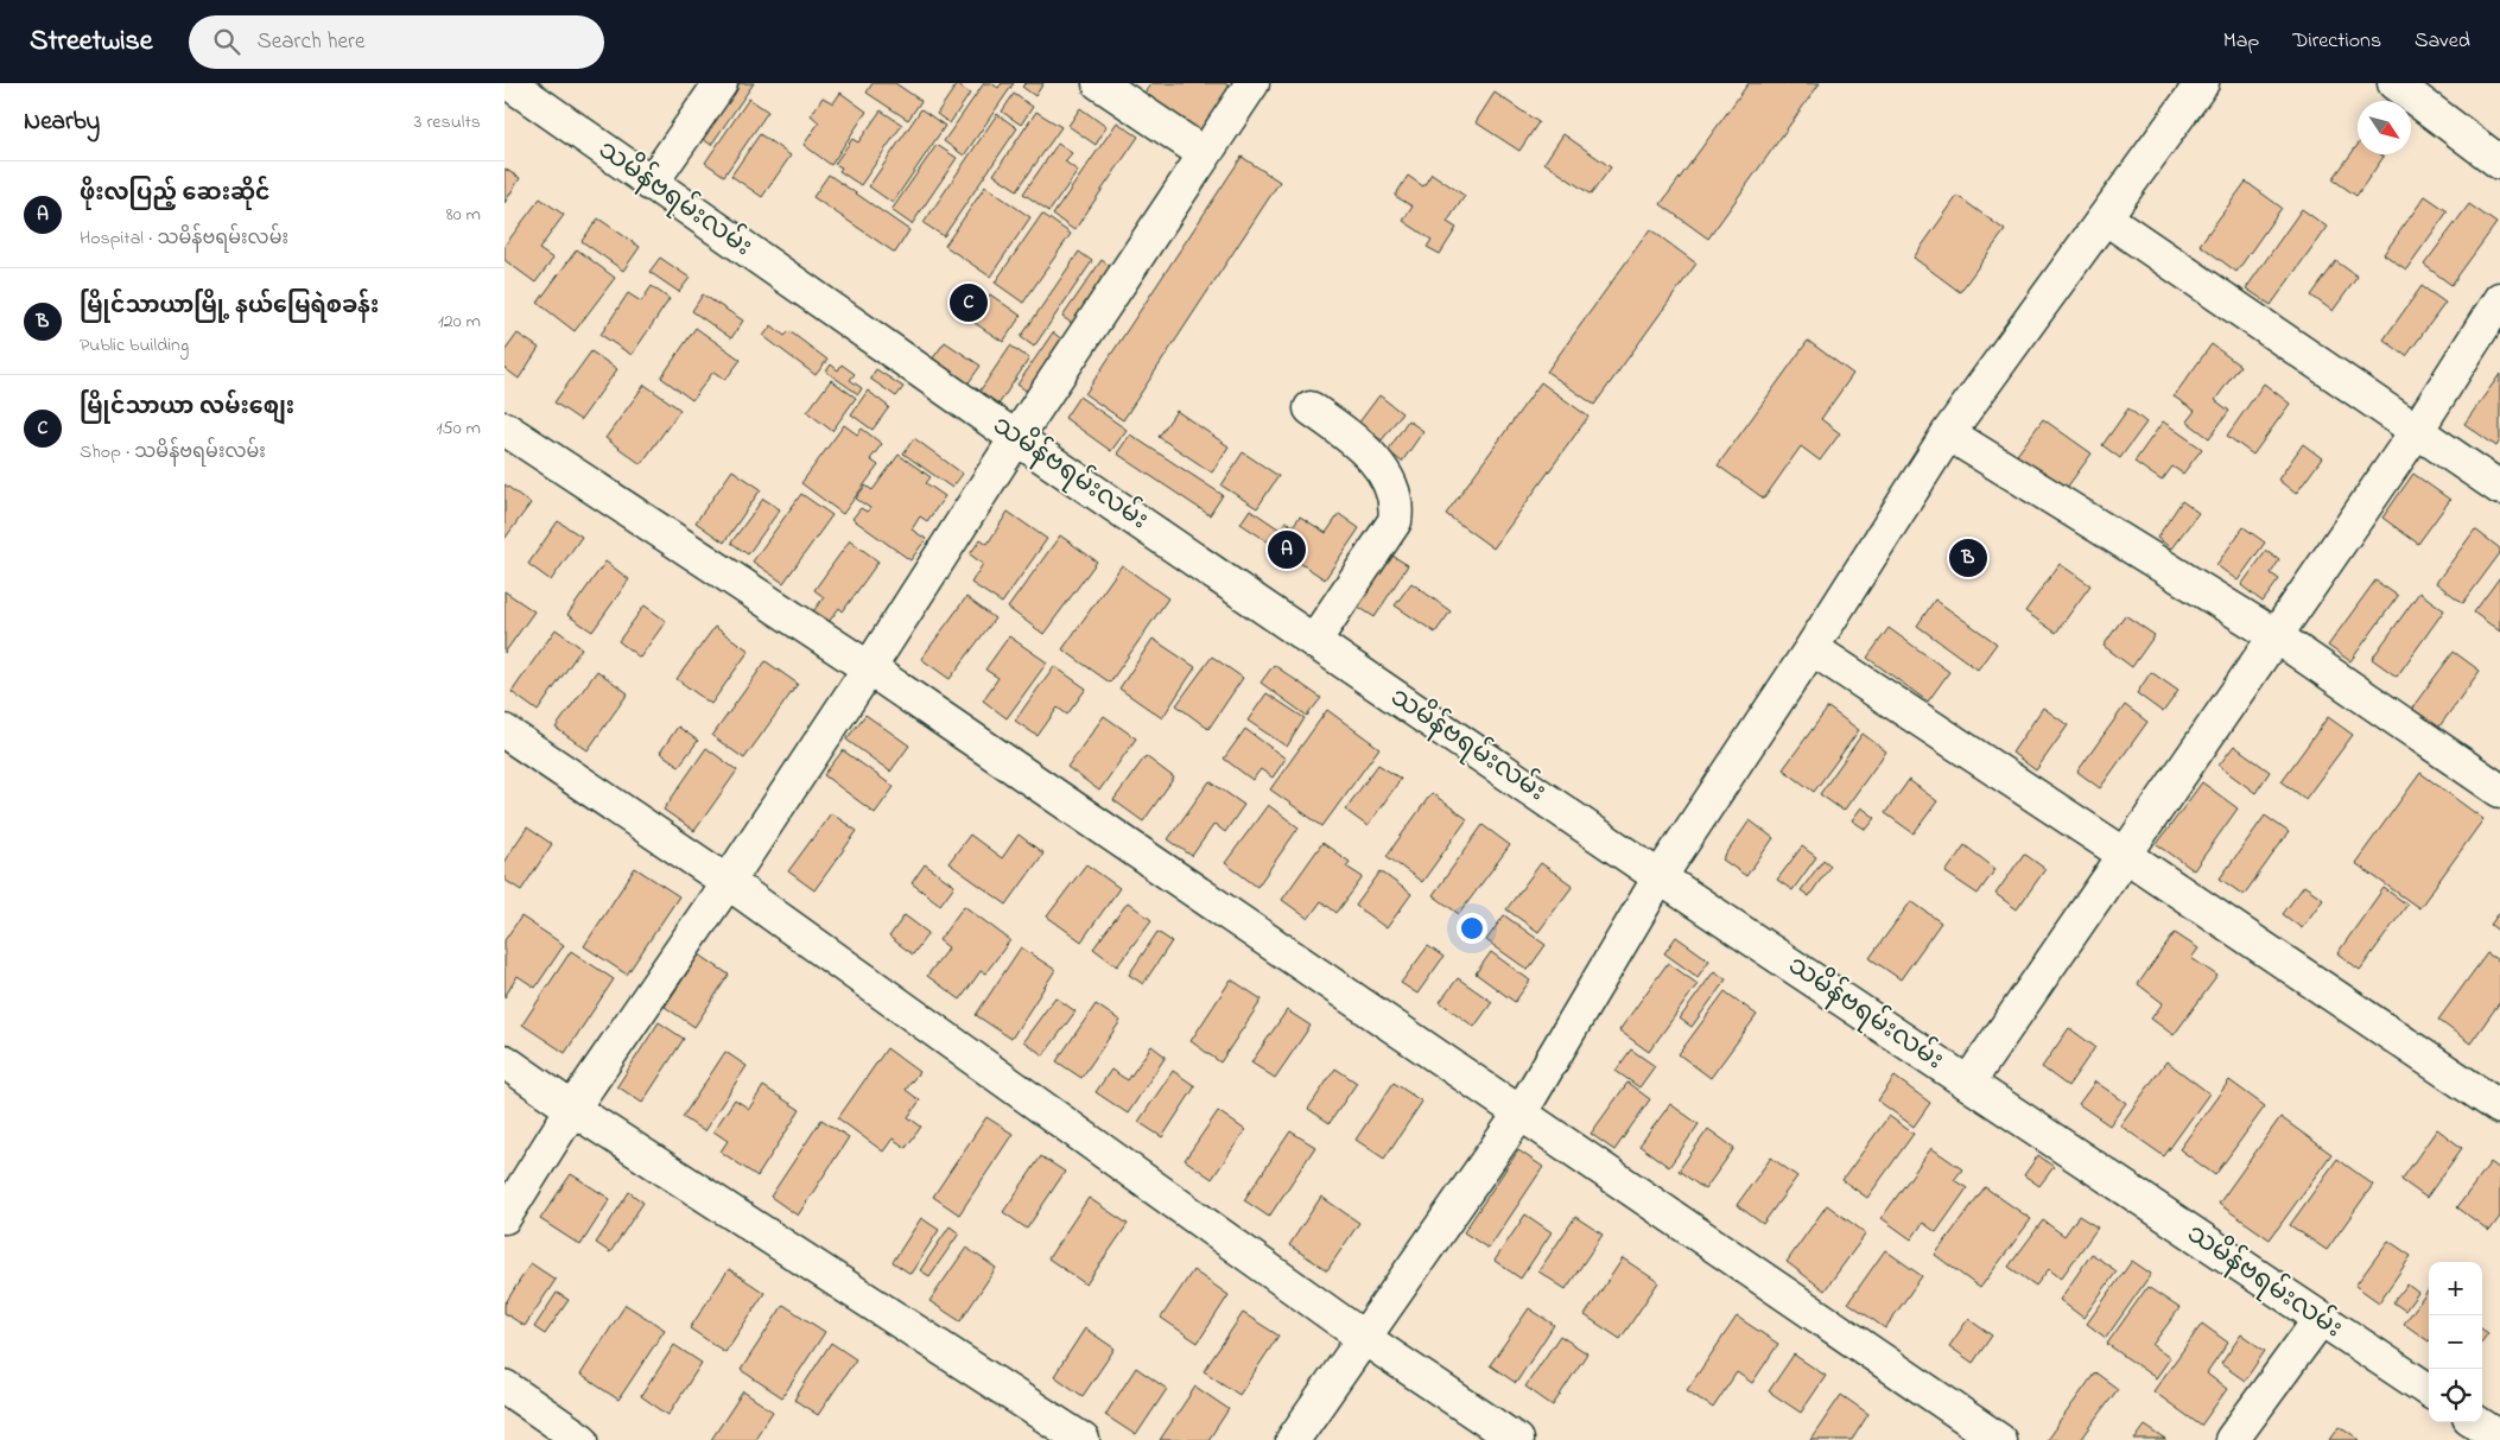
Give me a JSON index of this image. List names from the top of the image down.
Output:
{
  "streets": {
    "street": ["သမိန်ဗရမ်းလမ်း"]
  },
  "north": "bottom right",
  "page": {
    "header": "Streetwise",
    "search": "Search here",
    "nav": ["Map", "Directions", "Saved"],
    "heading": ["Nearby", "3 results"],
    "list": [
      {
        "mark": "A",
        "name": "ဖိုးလပြည့် ဆေးဆိုင်",
        "note": "Hospital · သမိန်ဗရမ်းလမ်း",
        "value": "80 m"
      },
      {
        "mark": "B",
        "name": "မြိုင်သာယာမြို့ နယ်မြေရဲစခန်း",
        "note": "Public building",
        "value": "120 m"
      },
      {
        "mark": "C",
        "name": "မြိုင်သာယာ လမ်းစျေး",
        "note": "Shop · သမိန်ဗရမ်းလမ်း",
        "value": "150 m"
      }
    ],
    "pins": ["C", "A", "B"],
    "map_buttons": ["+", "−"]
  }
}
